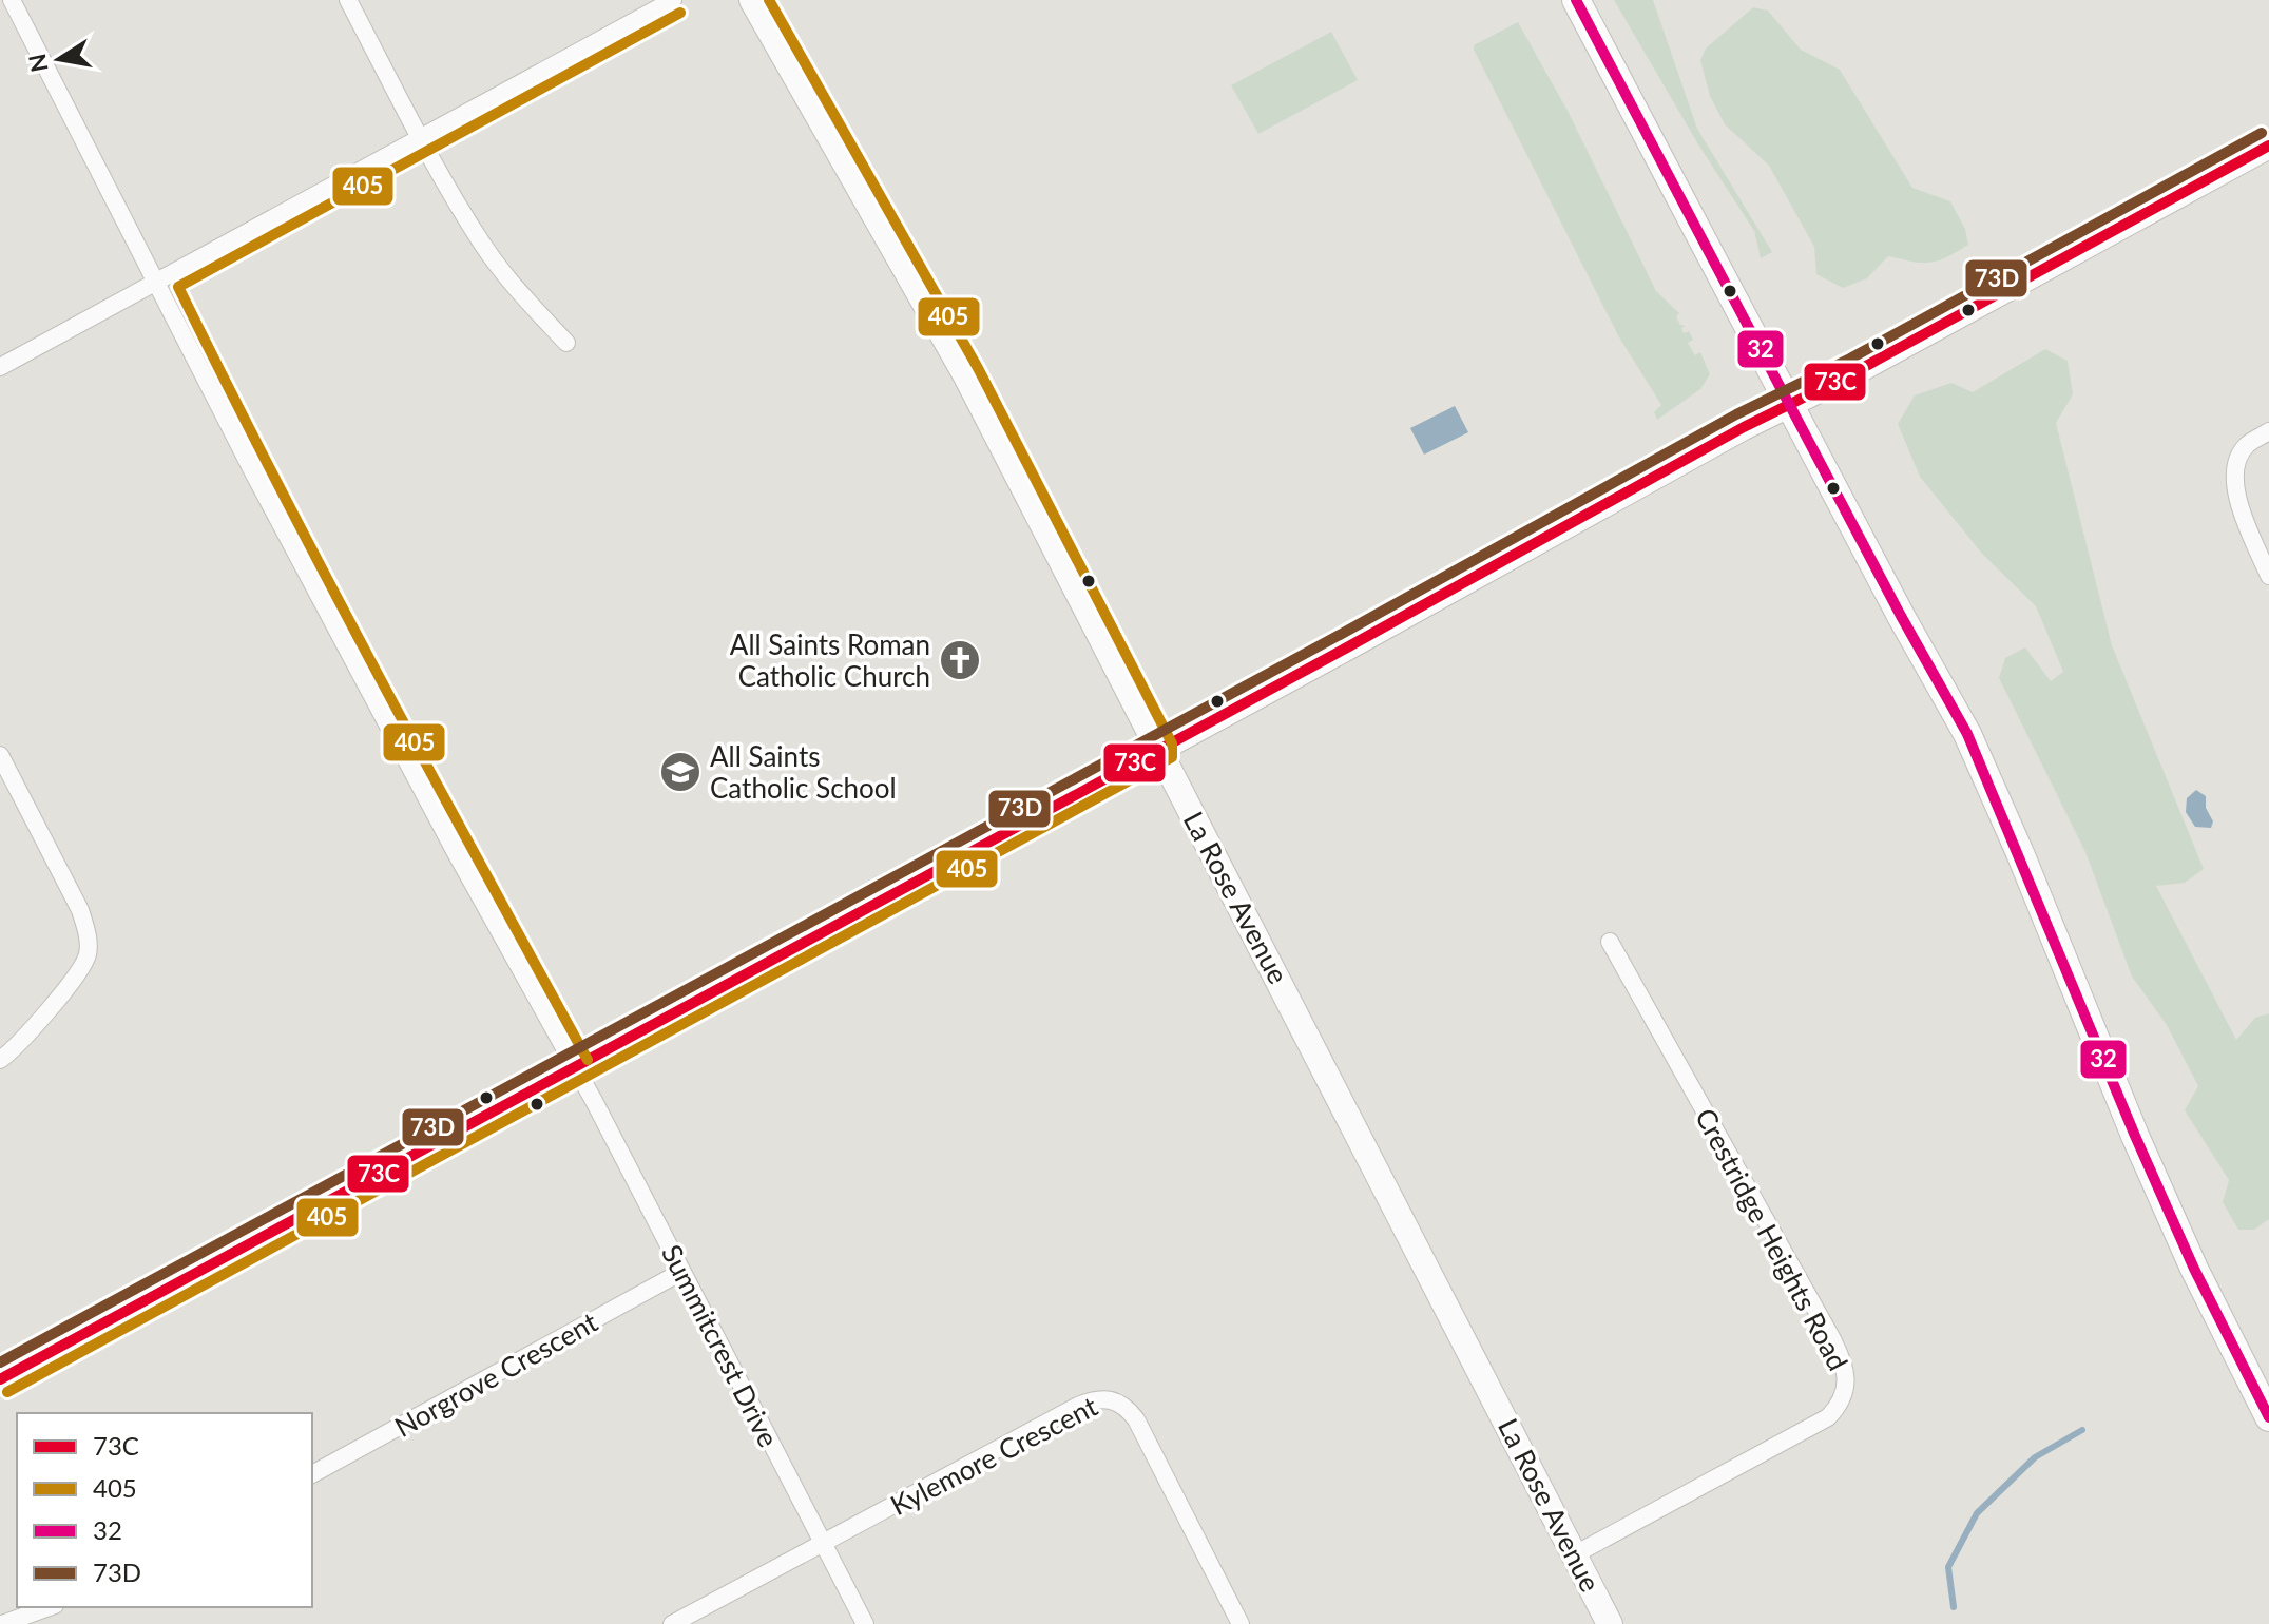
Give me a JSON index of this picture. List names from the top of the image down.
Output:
{
  "streets": {
    "main road": ["La Rose Avenue"],
    "street": [
      "Crestridge Heights Road",
      "Summitcrest Drive",
      "Norgrove Crescent",
      "Kylemore Crescent"
    ]
  },
  "crossings": [
    ["La Rose Avenue", "Crestridge Heights Road"],
    ["Summitcrest Drive", "Norgrove Crescent"],
    ["Summitcrest Drive", "Kylemore Crescent"]
  ],
  "places": {
    "church": ["All Saints Roman Catholic Church"],
    "school or university": ["All Saints Catholic School"]
  },
  "lines": [
    "transit line 405",
    "transit line 32",
    "transit line 73D",
    "transit line 73C"
  ],
  "legend": [
    "73C",
    "405",
    "32",
    "73D"
  ],
  "north": "left"
}
